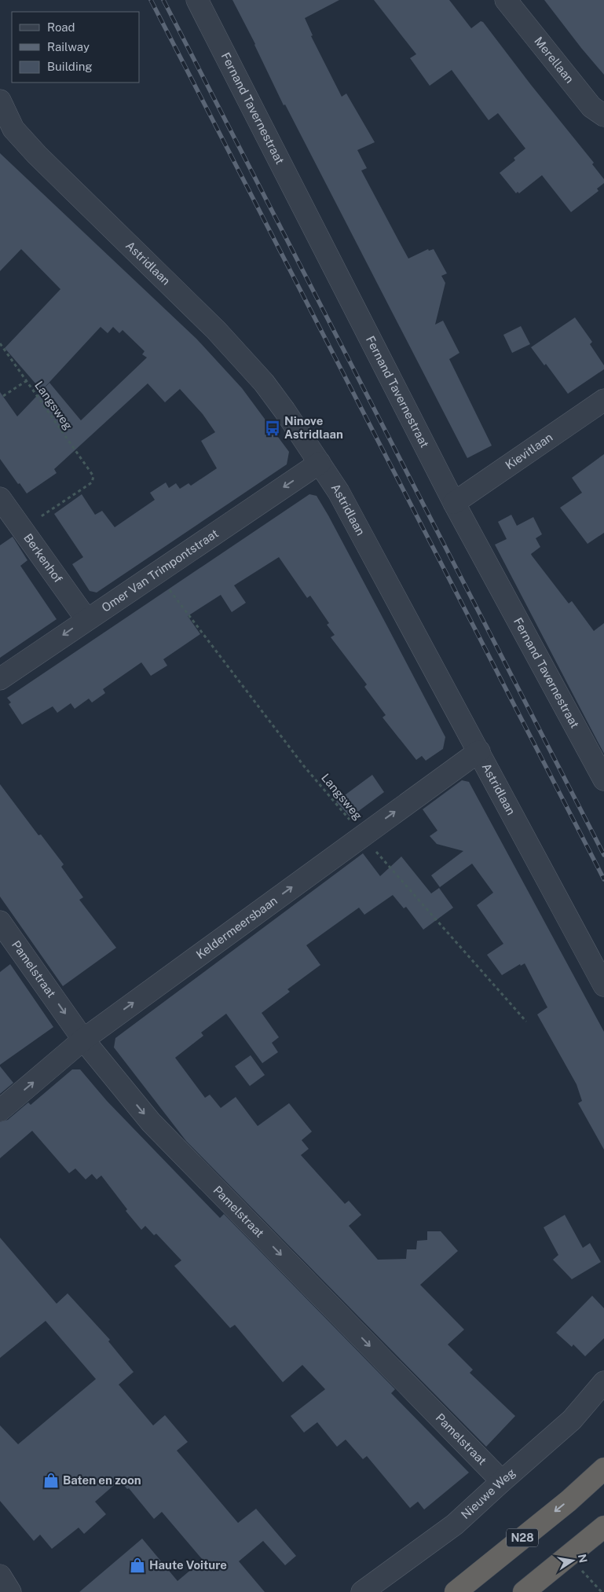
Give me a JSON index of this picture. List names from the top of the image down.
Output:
{
  "streets": {
    "highway": ["N28"],
    "street": [
      "Merellaan",
      "Fernand Tavernestraat",
      "Astridlaan",
      "Kievitlaan",
      "Berkenhof",
      "Omer Van Trimpontstraat",
      "Keldermeersbaan",
      "Pamelstraat",
      "Nieuwe Weg"
    ],
    "path": ["Langsweg"]
  },
  "crossings": [
    ["Fernand Tavernestraat", "Kievitlaan"],
    ["Astridlaan", "Omer Van Trimpontstraat"],
    ["Astridlaan", "Keldermeersbaan"],
    ["Langsweg", "Berkenhof"],
    ["Langsweg", "Omer Van Trimpontstraat"],
    ["Langsweg", "Keldermeersbaan"],
    ["Berkenhof", "Omer Van Trimpontstraat"],
    ["Keldermeersbaan", "Pamelstraat"],
    ["Pamelstraat", "Nieuwe Weg"]
  ],
  "one_way": ["Omer Van Trimpontstraat", "Keldermeersbaan", "Pamelstraat"],
  "places": {
    "bus stop": ["Ninove Astridlaan"],
    "shop": ["Baten en zoon", "Haute Voiture"]
  },
  "legend": ["Road", "Railway", "Building"],
  "north": "right"
}
